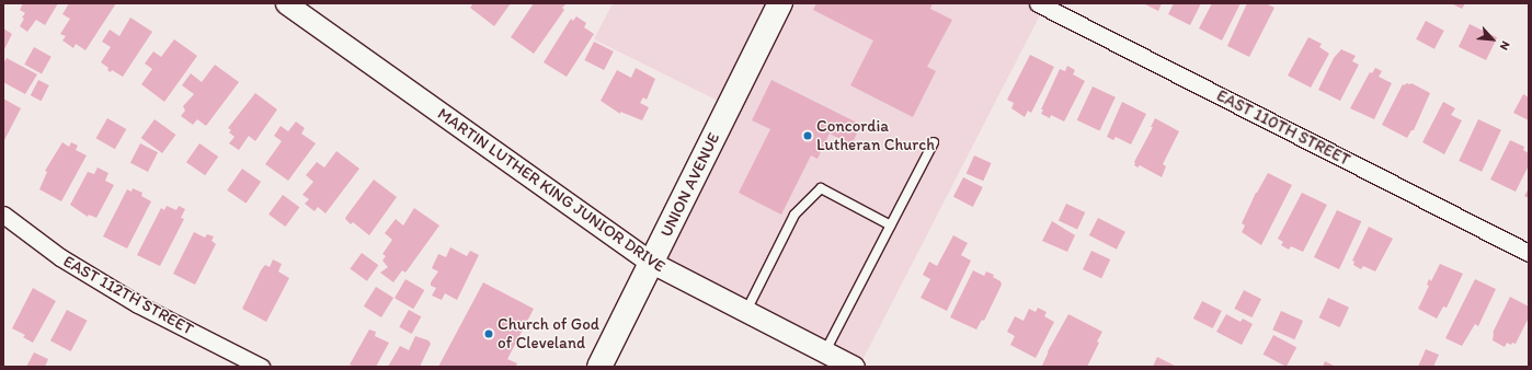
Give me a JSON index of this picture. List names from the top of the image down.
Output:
{
  "streets": {
    "main road": ["UNION AVENUE"],
    "street": ["EAST 110TH STREET", "MARTIN LUTHER KING JUNIOR DRIVE", "EAST 112TH STREET"]
  },
  "crossings": [
    ["UNION AVENUE", "MARTIN LUTHER KING JUNIOR DRIVE"]
  ],
  "places": ["Concordia Lutheran Church", "Church of God of Cleveland"],
  "north": "bottom right"
}
